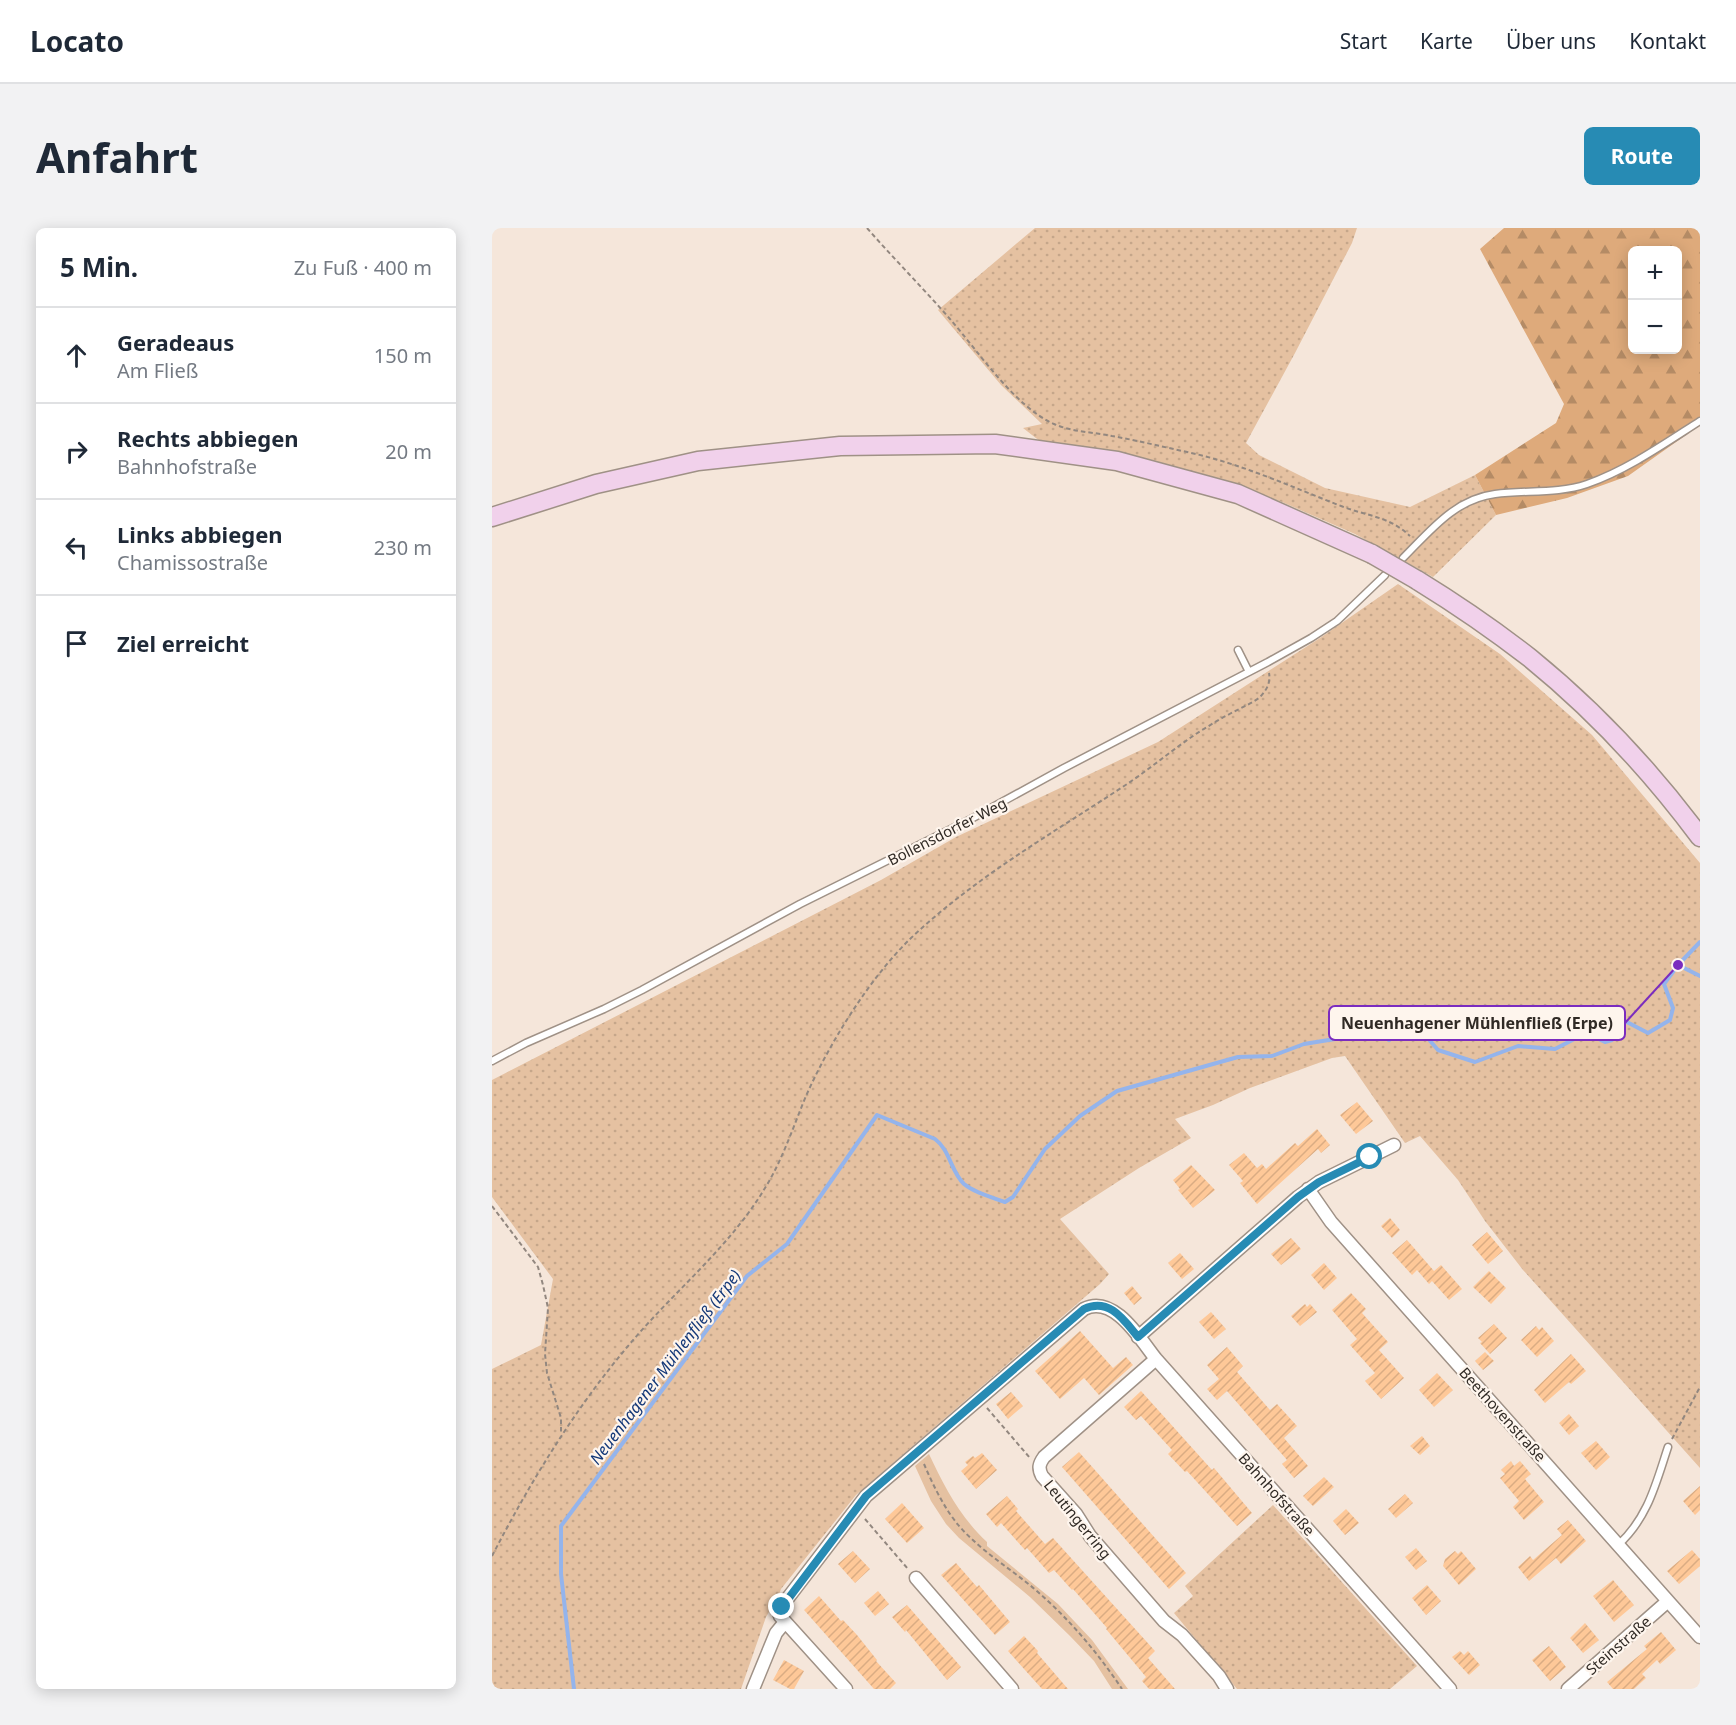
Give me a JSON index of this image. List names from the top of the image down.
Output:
{
  "streets": {
    "street": [
      "Beethovenstraße",
      "Bahnhofstraße",
      "Leutingerring",
      "Steinstraße"
    ],
    "lane": ["Bollensdorfer Weg"]
  },
  "crossings": [
    ["Beethovenstraße", "Steinstraße"],
    ["Bahnhofstraße", "Leutingerring"]
  ],
  "water": ["Neuenhagener Mühlenfließ (Erpe)"],
  "places": ["Neuenhagener Mühlenfließ (Erpe)"],
  "page": {
    "header": "Locato",
    "nav": [
      "Start",
      "Karte",
      "Über uns",
      "Kontakt"
    ],
    "buttons": "Route",
    "title": "Anfahrt",
    "heading": ["5 Min.", "Zu Fuß · 400 m"],
    "map_buttons": ["+", "−"],
    "list": [
      ["Geradeaus", "Am Fließ", "150 m"],
      ["Rechts abbiegen", "Bahnhofstraße", "20 m"],
      ["Links abbiegen", "Chamissostraße", "230 m"],
      "Ziel erreicht"
    ]
  }
}
